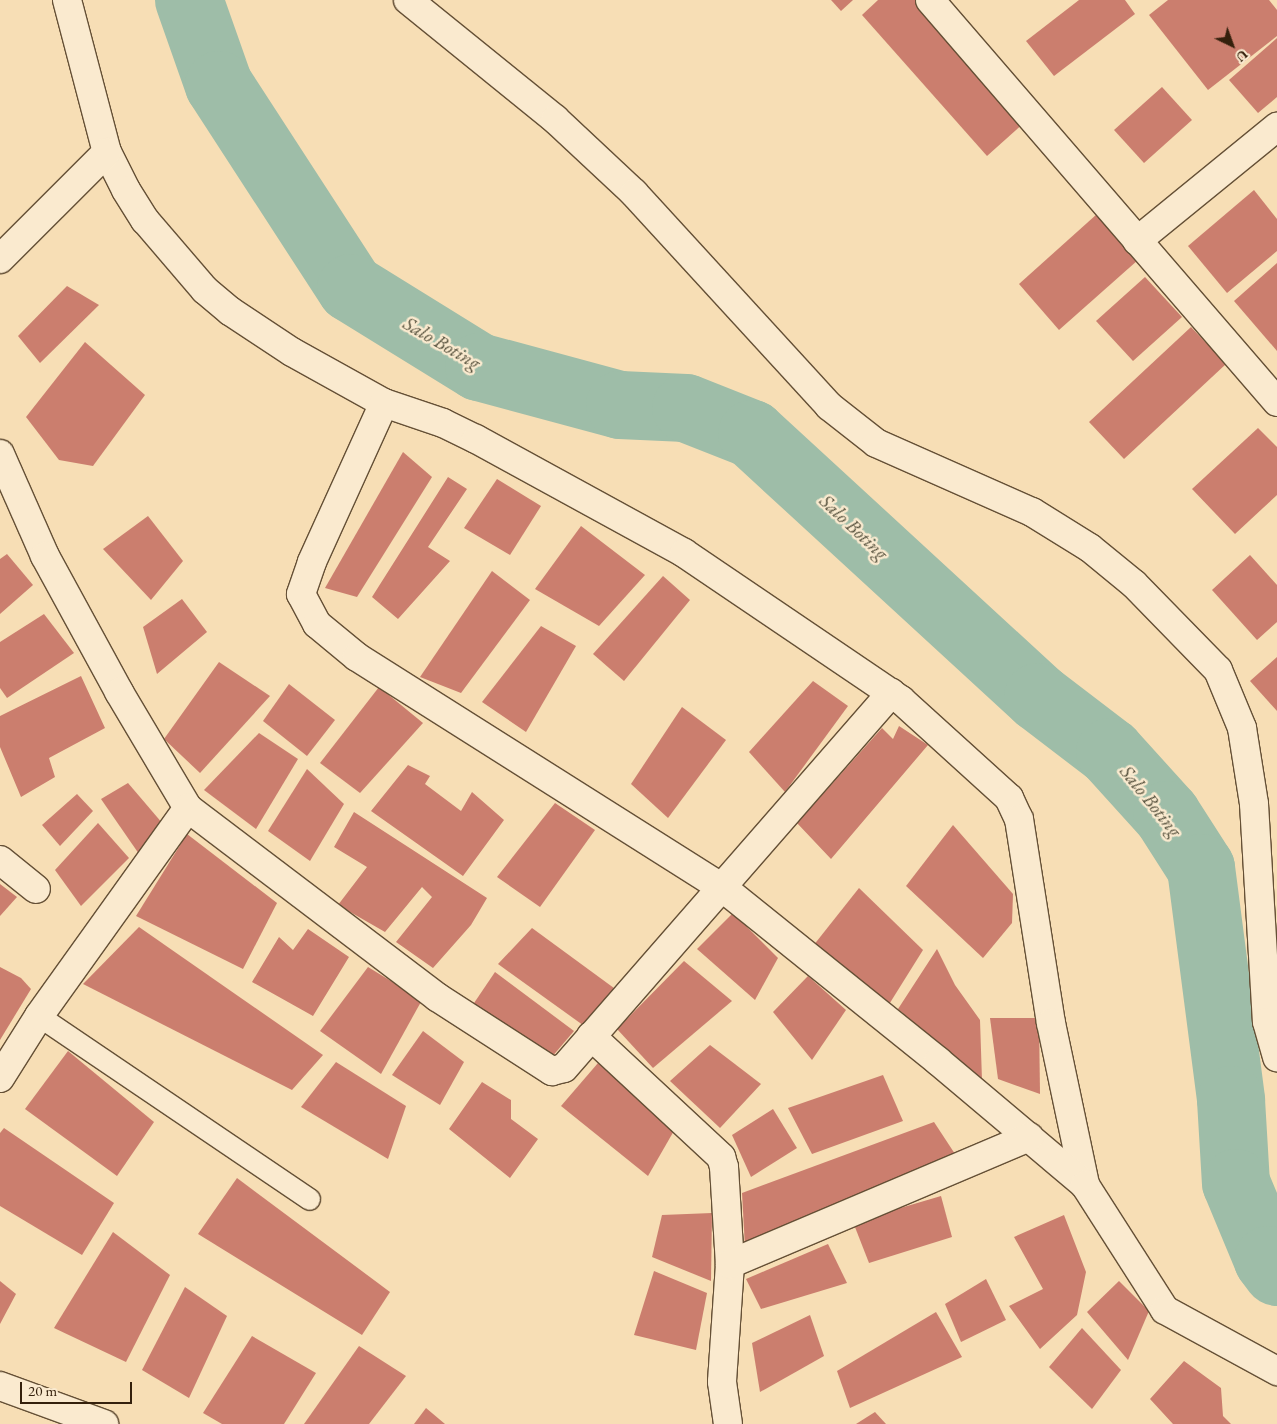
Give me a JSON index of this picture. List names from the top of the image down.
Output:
{
  "water": ["Salo Boting"],
  "scale_bar": "20 m",
  "north": "bottom right"
}
